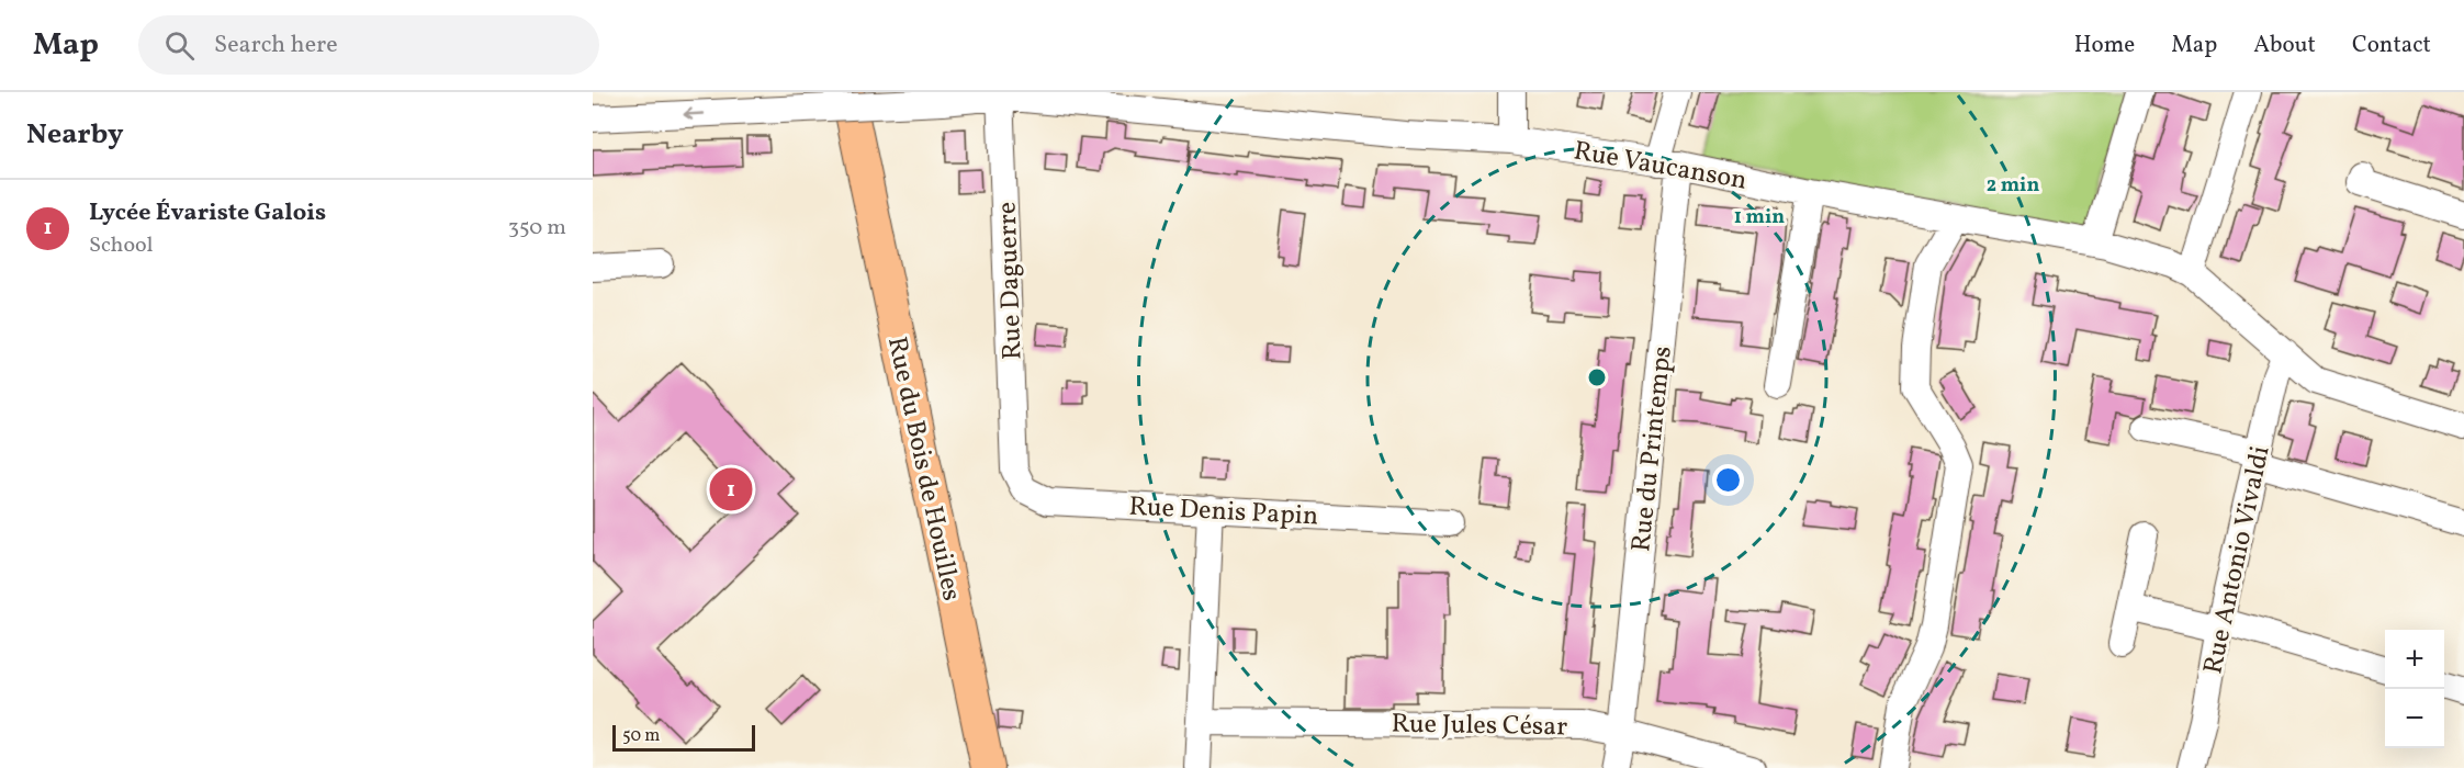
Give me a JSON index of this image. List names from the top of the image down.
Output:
{
  "streets": {
    "main road": ["Rue du Bois de Houilles"],
    "street": [
      "Rue Vaucanson",
      "Rue Daguerre",
      "Rue du Printemps",
      "Rue Denis Papin",
      "Rue Antonio Vivaldi",
      "Rue Jules César"
    ]
  },
  "crossings": [
    ["Rue Vaucanson", "Rue Daguerre"],
    ["Rue Vaucanson", "Rue du Printemps"],
    ["Rue Vaucanson", "Rue Antonio Vivaldi"],
    ["Rue Daguerre", "Rue Denis Papin"],
    ["Rue du Printemps", "Rue Jules César"]
  ],
  "scale_bar": "50 m",
  "page": {
    "header": "Map",
    "search": "Search here",
    "nav": [
      "Home",
      "Map",
      "About",
      "Contact"
    ],
    "heading": "Nearby",
    "list": [
      {
        "mark": "1",
        "name": "Lycée Évariste Galois",
        "note": "School",
        "value": "350 m"
      }
    ],
    "pins": "1",
    "map_buttons": ["+", "−"],
    "scale": "50 m"
  },
  "rings": ["2 min", "1 min"]
}
